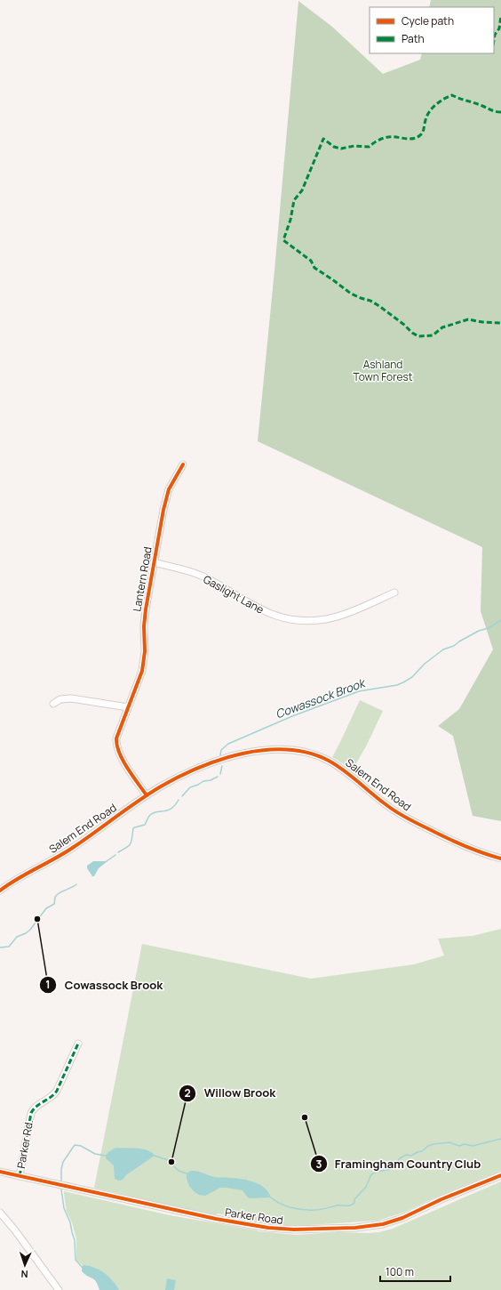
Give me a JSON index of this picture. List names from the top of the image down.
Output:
{
  "streets": {
    "street": [
      "Lantern Road",
      "Gaslight Lane",
      "Salem End Road",
      "Parker Rd.",
      "Parker Road"
    ]
  },
  "crossings": [
    ["Lantern Road", "Gaslight Lane"],
    ["Lantern Road", "Salem End Road"],
    ["Parker Rd.", "Parker Road"]
  ],
  "water": ["Cowassock Brook"],
  "parks": ["Ashland Town Forest"],
  "places": ["Cowassock Brook", "Framingham Country Club", "Willow Brook"],
  "legend": ["Cycle path", "Path"],
  "scale_bar": "100 m",
  "north": "bottom"
}
